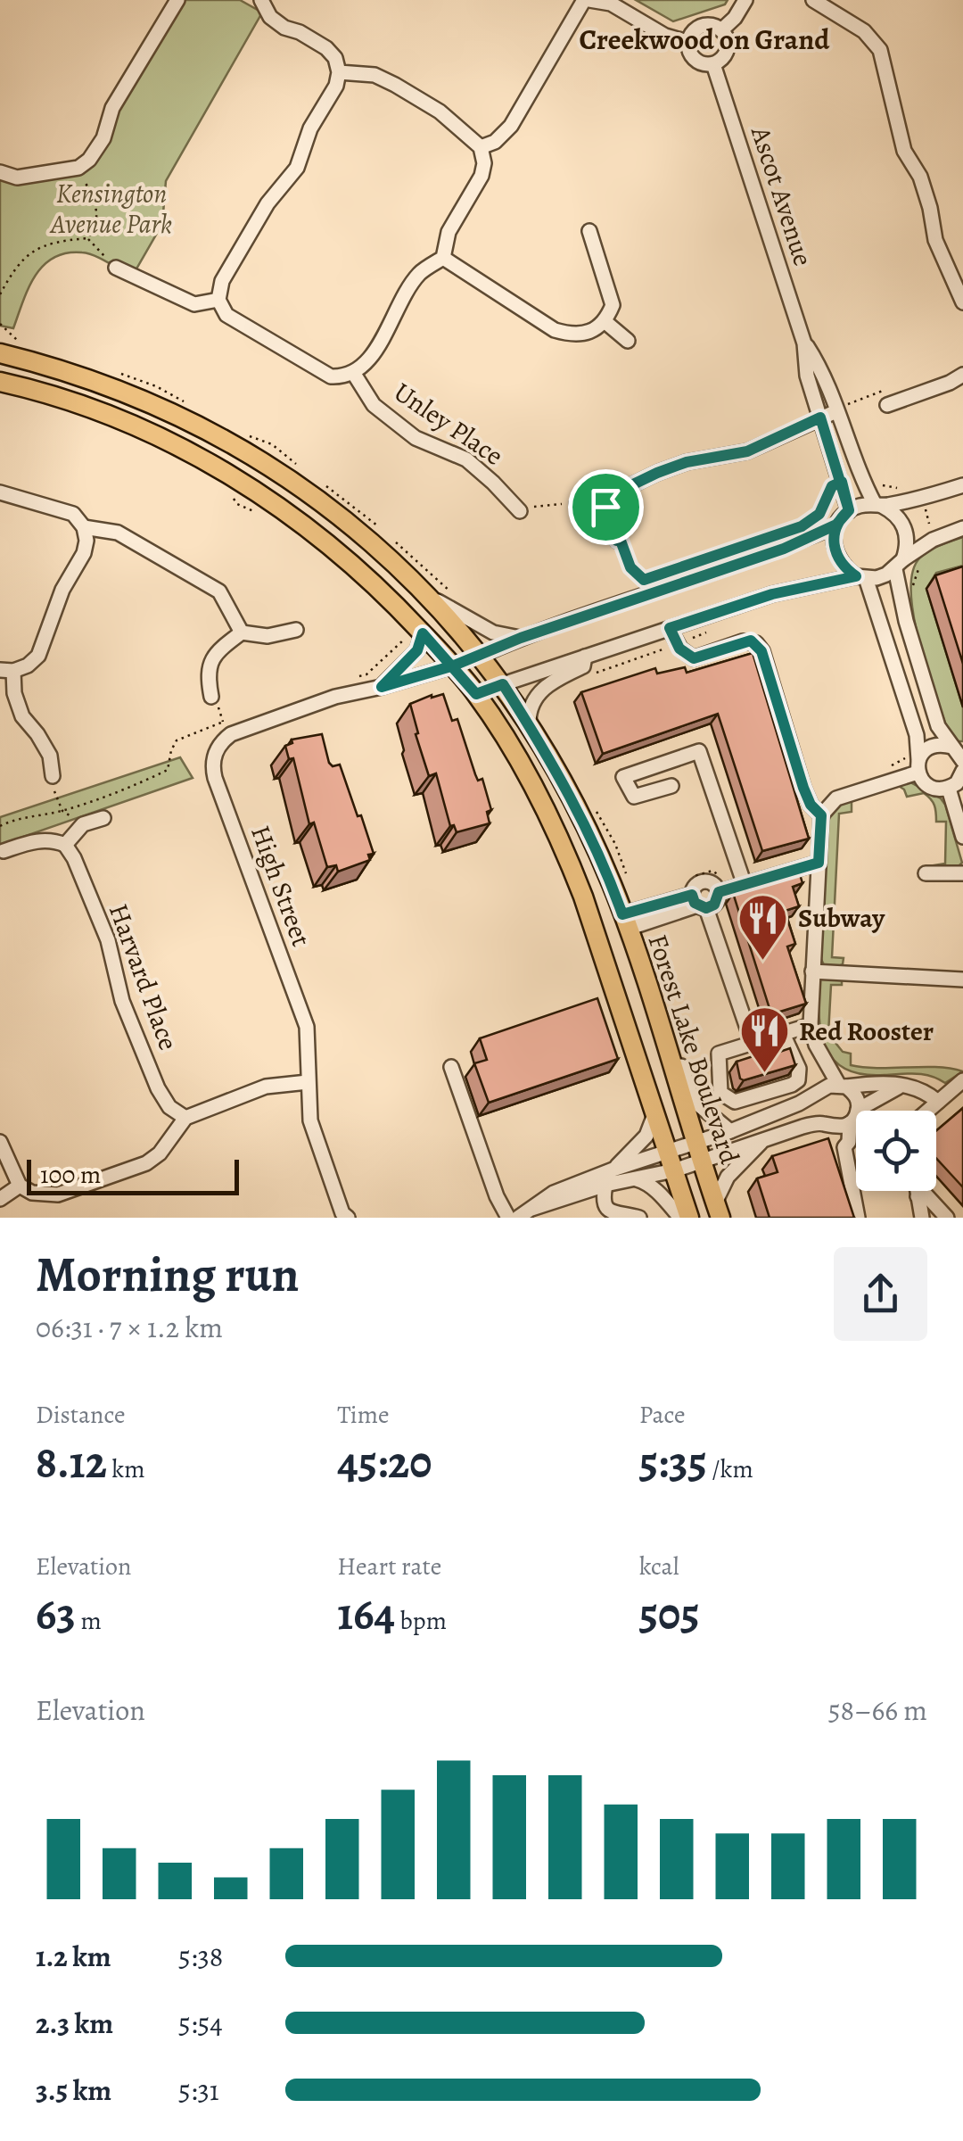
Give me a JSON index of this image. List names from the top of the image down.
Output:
{
  "streets": {
    "main road": ["Forest Lake Boulevard"],
    "street": [
      "Ascot Avenue",
      "Unley Place",
      "High Street",
      "Harvard Place"
    ]
  },
  "crossings": [
    ["High Street", "Forest Lake Boulevard"]
  ],
  "districts": ["Creekwood on Grand"],
  "parks": ["Kensington Avenue Park"],
  "places": {
    "restaurant": ["Subway", "Red Rooster"]
  },
  "scale_bar": "100 m",
  "page": {
    "scale": "100 m",
    "heading": ["Morning run", "06:31 · 7 × 1.2 km"],
    "stats": [
      ["Distance", "8.12 km"],
      ["Time", "45:20"],
      ["Pace", "5:35 /km"],
      ["Elevation", "63 m"],
      ["Heart rate", "164 bpm"],
      ["kcal", "505"]
    ],
    "chart": ["Elevation", "58–66 m"],
    "list": [
      {
        "name": "1.2 km",
        "note": "5:38"
      },
      {
        "name": "2.3 km",
        "note": "5:54"
      },
      {
        "name": "3.5 km",
        "note": "5:31"
      }
    ]
  }
}
